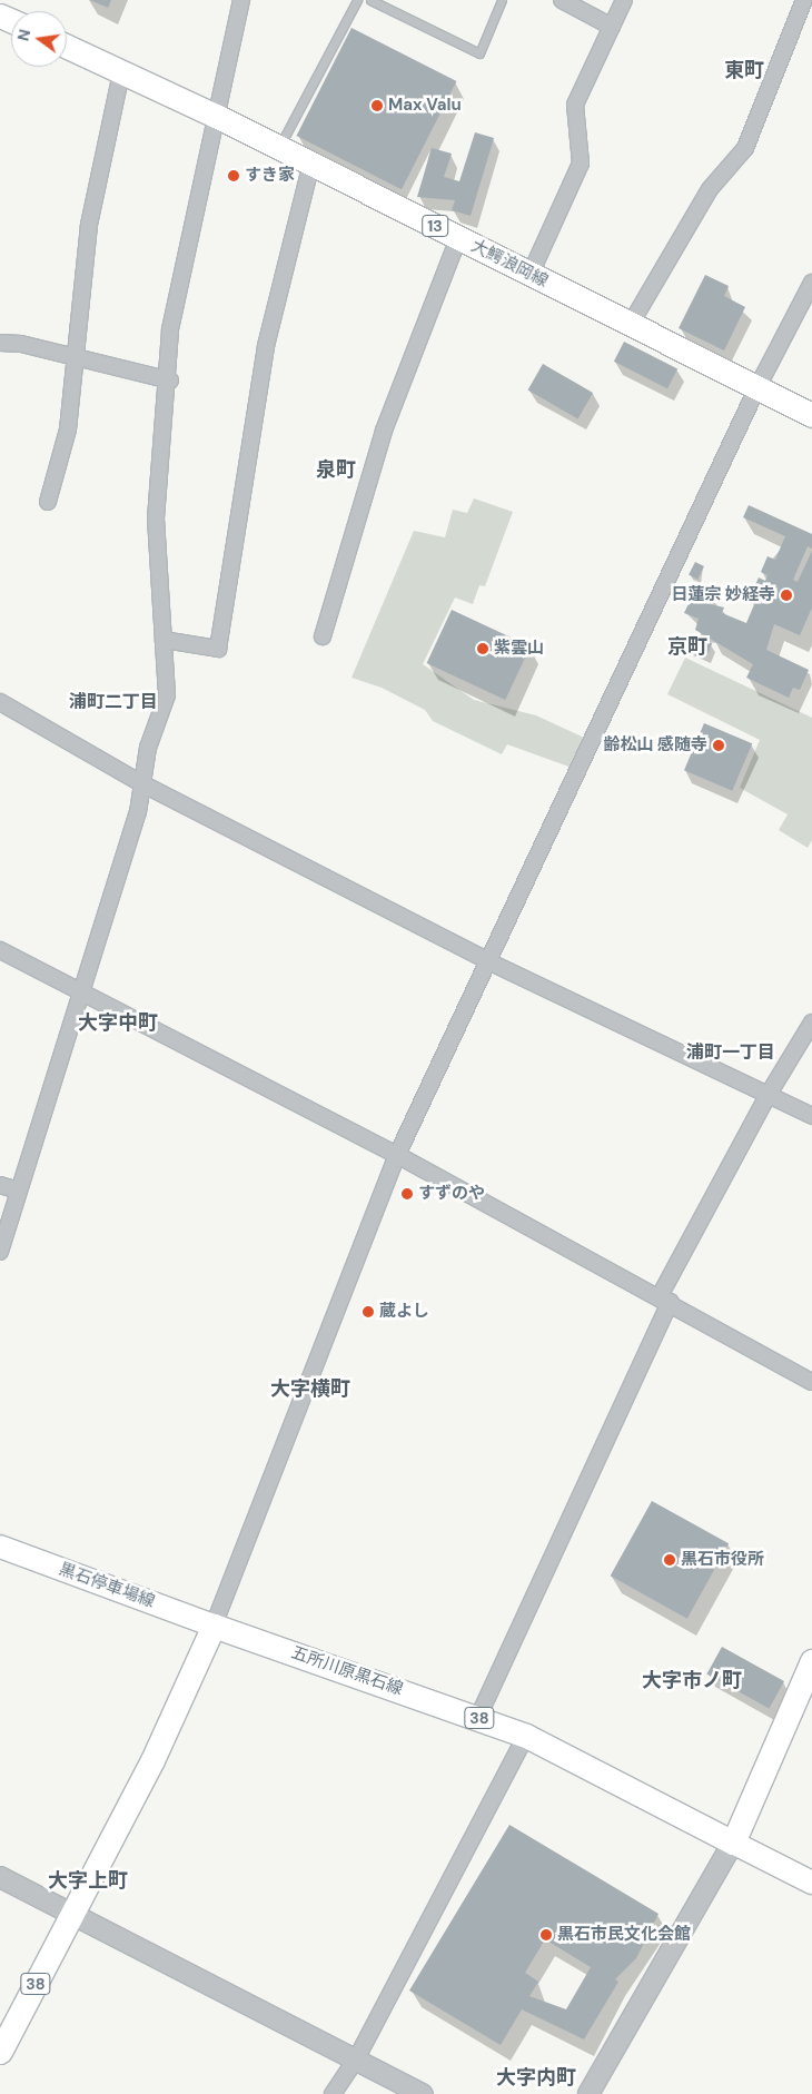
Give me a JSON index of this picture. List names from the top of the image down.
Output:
{
  "streets": {
    "main road": [
      "13",
      "大鰐浪岡線",
      "黒石停車場線",
      "五所川原黒石線",
      "38"
    ]
  },
  "crossings": [
    ["黒石停車場線", "五所川原黒石線"],
    ["黒石停車場線", "38"],
    ["五所川原黒石線", "38"]
  ],
  "districts": [
    "東町",
    "泉町",
    "京町",
    "浦町二丁目",
    "大字中町",
    "浦町一丁目",
    "大字横町",
    "大字市ノ町",
    "大字上町",
    "大字内町"
  ],
  "places": [
    "Max Valu",
    "すき家",
    "日蓮宗 妙経寺",
    "紫雲山",
    "齢松山 感随寺",
    "すずのや",
    "蔵よし",
    "黒石市役所",
    "黒石市民文化会館"
  ],
  "north": "left"
}
